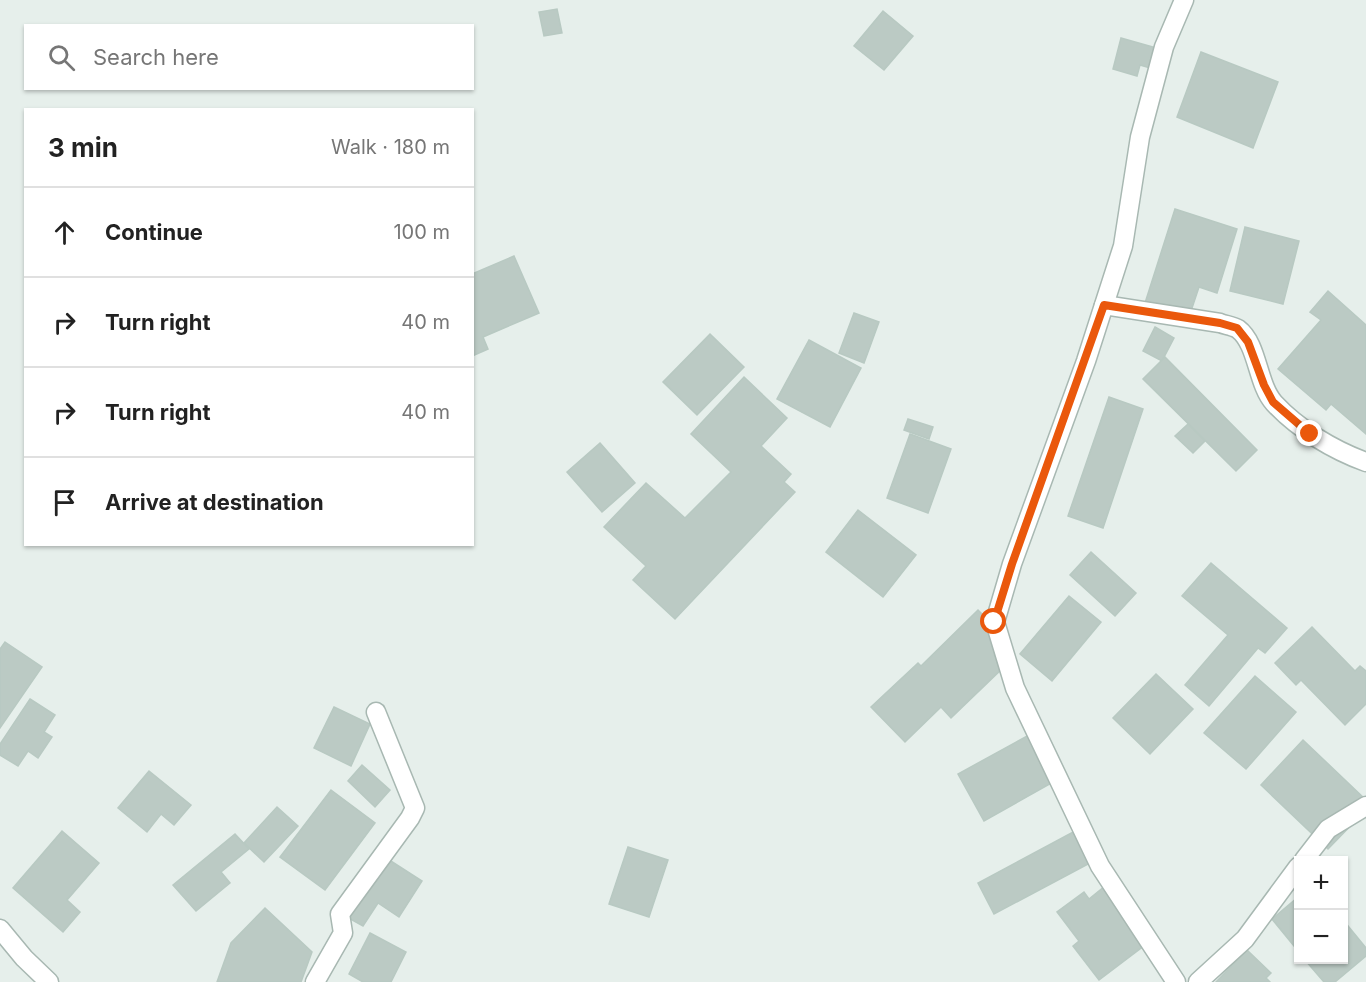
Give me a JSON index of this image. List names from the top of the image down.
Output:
{
  "page": {
    "search": "Search here",
    "heading": ["3 min", "Walk · 180 m"],
    "list": [
      ["Continue", "100 m"],
      ["Turn right", "40 m"],
      ["Turn right", "40 m"],
      "Arrive at destination"
    ],
    "map_buttons": ["+", "−"]
  }
}
